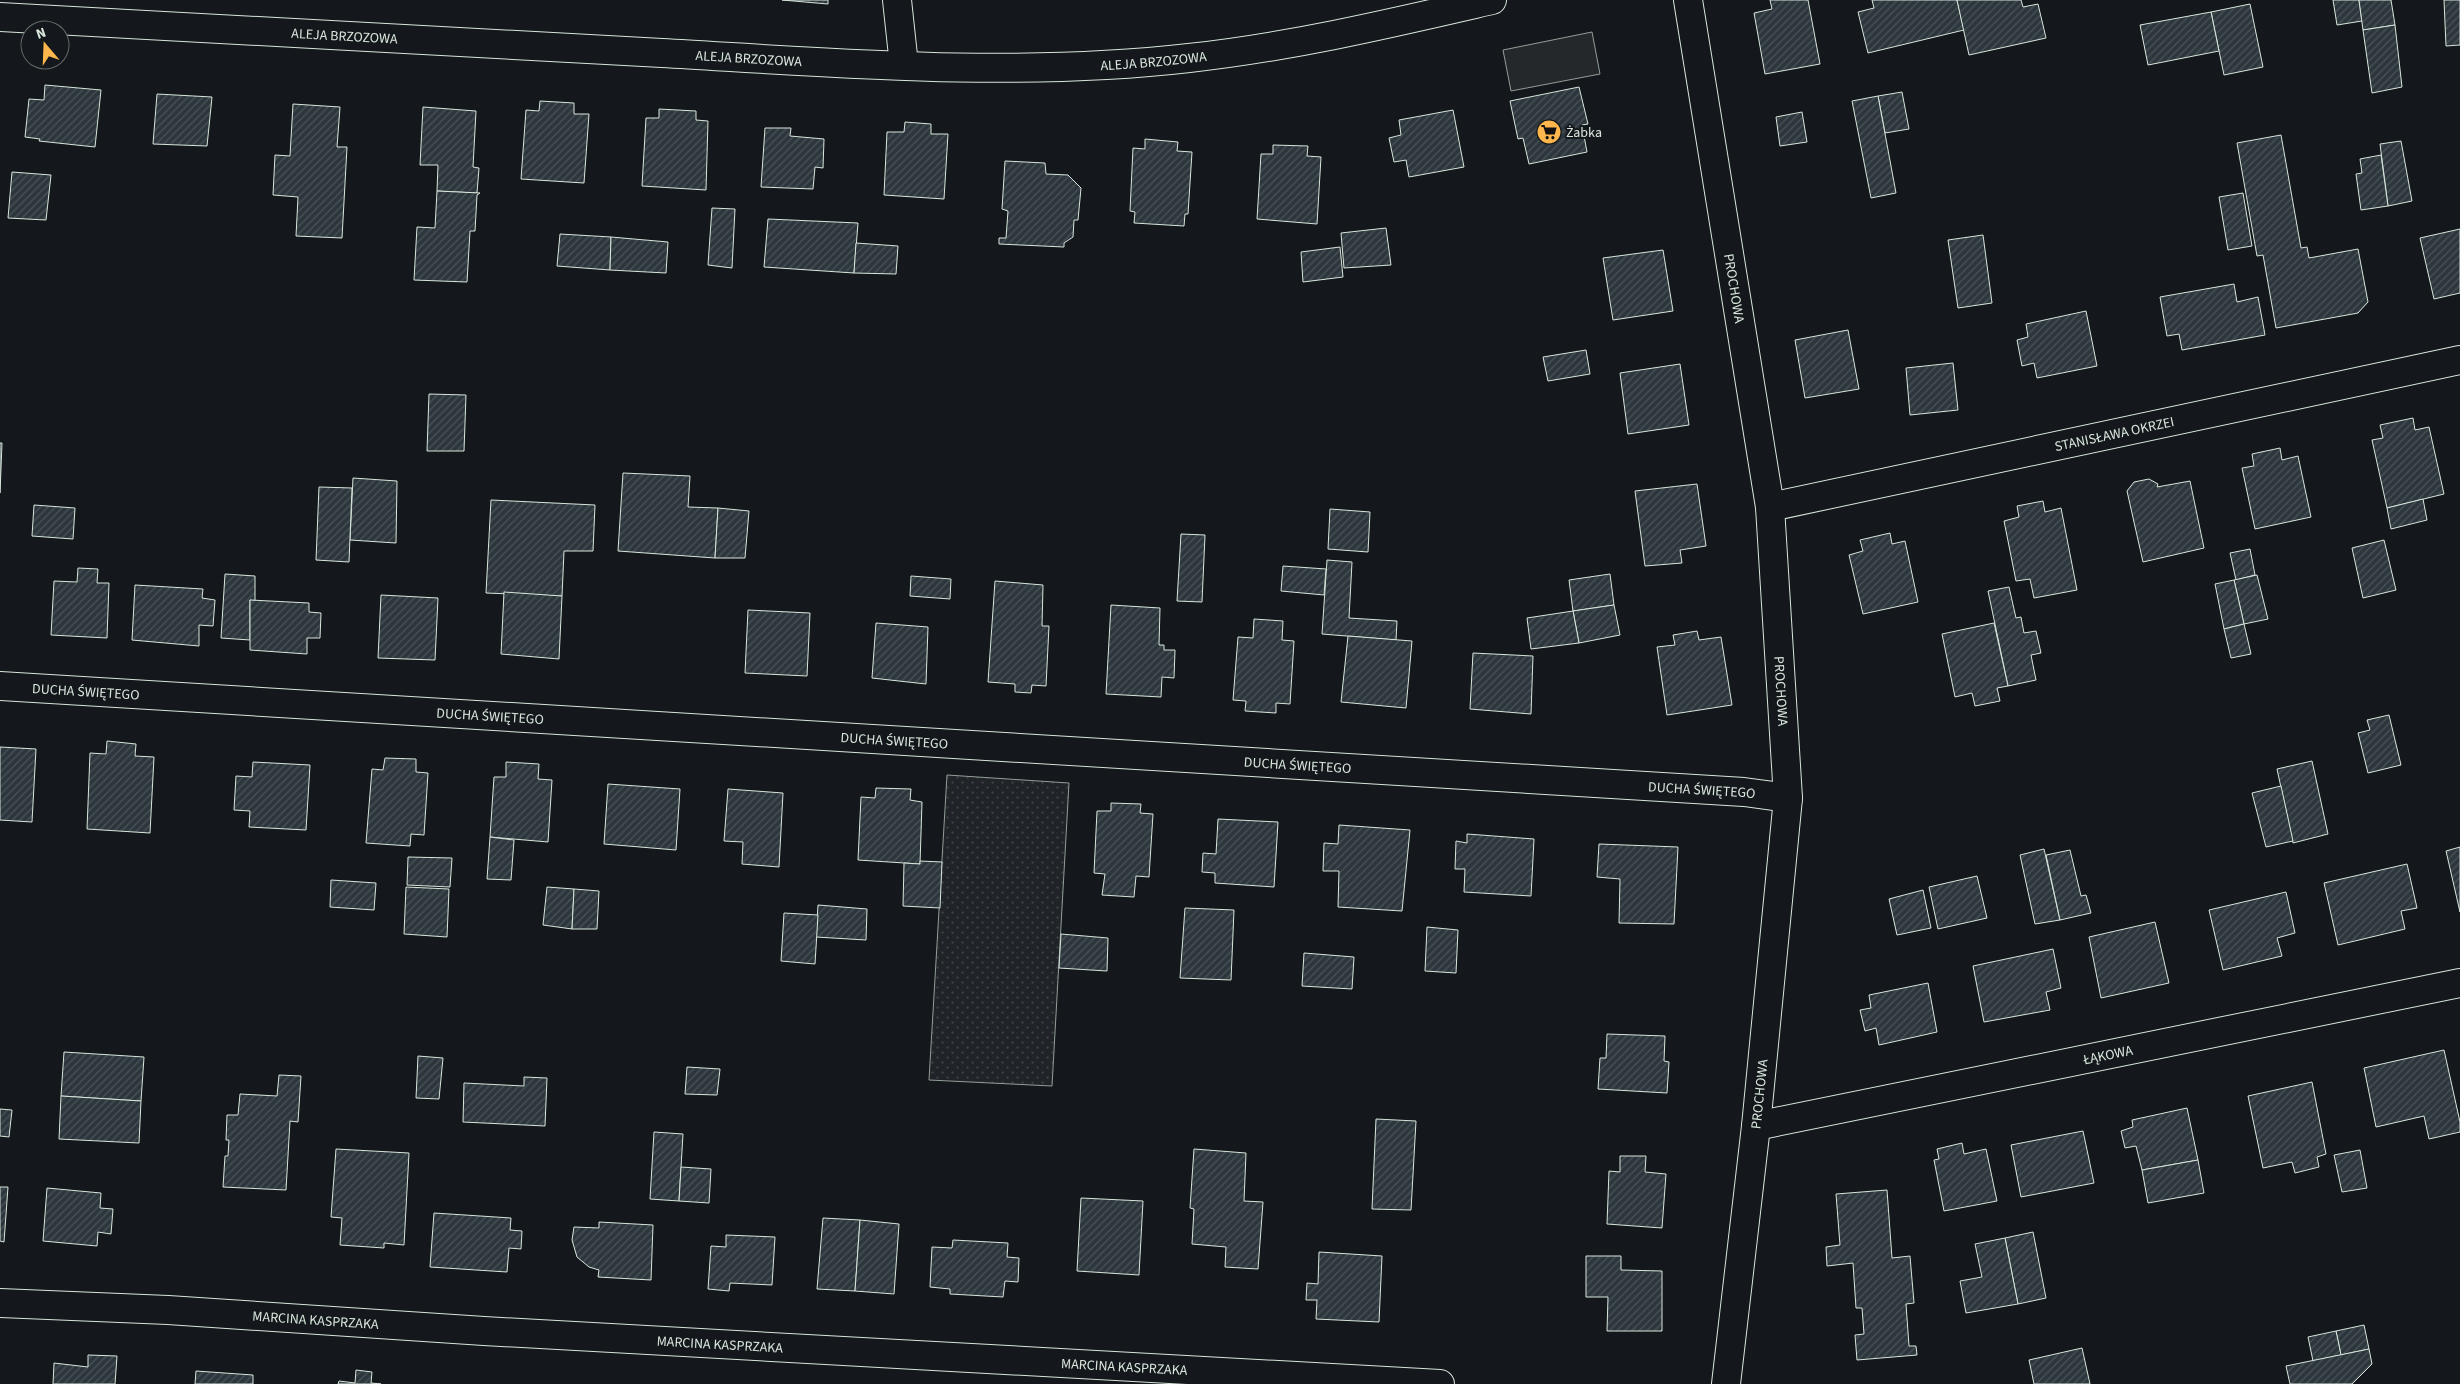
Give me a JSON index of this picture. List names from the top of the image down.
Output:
{
  "streets": {
    "street": [
      "ALEJA BRZOZOWA",
      "PROCHOWA",
      "STANISŁAWA OKRZEI",
      "DUCHA ŚWIĘTEGO",
      "ŁĄKOWA",
      "MARCINA KASPRZAKA"
    ]
  },
  "crossings": [
    ["PROCHOWA", "STANISŁAWA OKRZEI"],
    ["PROCHOWA", "DUCHA ŚWIĘTEGO"],
    ["PROCHOWA", "ŁĄKOWA"]
  ],
  "places": {
    "supermarket": ["Żabka"]
  },
  "north": "top"
}
